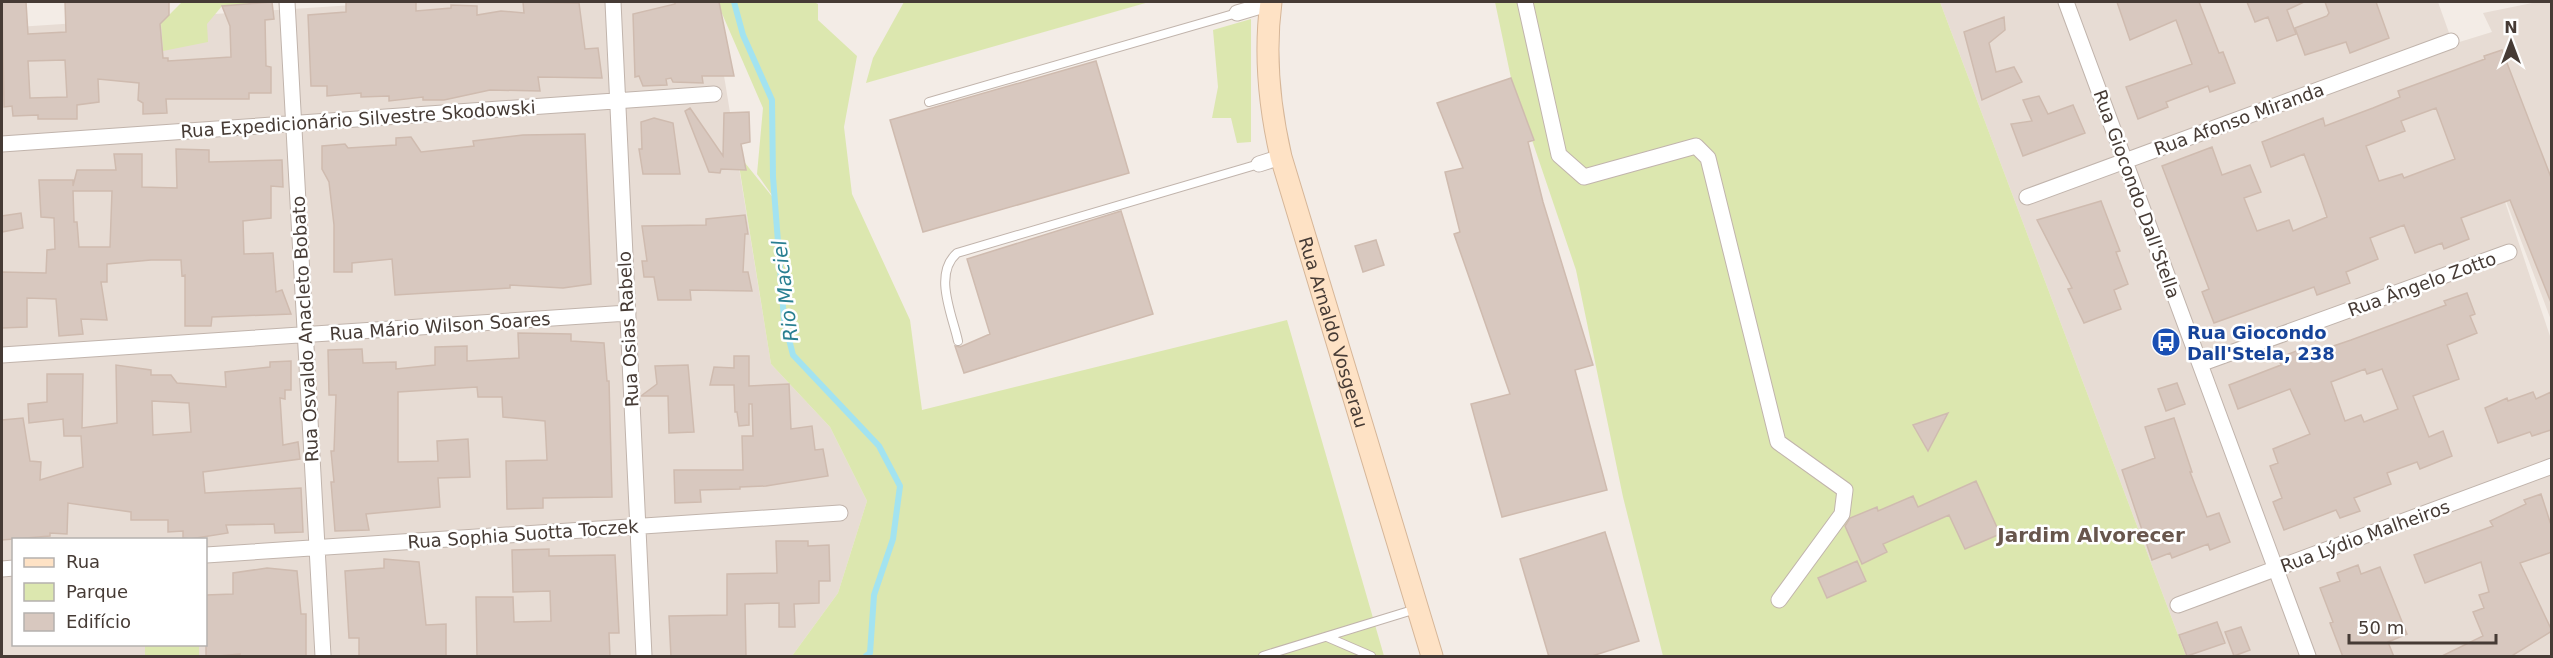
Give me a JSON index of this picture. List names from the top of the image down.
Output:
{
  "streets": {
    "street": [
      "Rua Expedicionário Silvestre Skodowski",
      "Rua Afonso Miranda",
      "Rua Giocondo Dall'Stella",
      "Rua Ângelo Zotto",
      "Rua Mário Wilson Soares",
      "Rua Osvaldo Anacleto Bobato",
      "Rua Osias Rabelo",
      "Rua Arnaldo Vosgerau",
      "Rua Sophia Suotta Toczek",
      "Rua Lýdio Malheiros"
    ]
  },
  "crossings": [
    ["Rua Expedicionário Silvestre Skodowski", "Rua Osvaldo Anacleto Bobato"],
    ["Rua Expedicionário Silvestre Skodowski", "Rua Osias Rabelo"],
    ["Rua Afonso Miranda", "Rua Giocondo Dall'Stella"],
    ["Rua Giocondo Dall'Stella", "Rua Ângelo Zotto"],
    ["Rua Giocondo Dall'Stella", "Rua Lýdio Malheiros"],
    ["Rua Mário Wilson Soares", "Rua Osvaldo Anacleto Bobato"],
    ["Rua Mário Wilson Soares", "Rua Osias Rabelo"],
    ["Rua Osvaldo Anacleto Bobato", "Rua Sophia Suotta Toczek"],
    ["Rua Osias Rabelo", "Rua Sophia Suotta Toczek"]
  ],
  "districts": ["Jardim Alvorecer"],
  "water": ["Rio Maciel"],
  "places": {
    "bus stop": ["Rua Giocondo Dall'Stela, 238"]
  },
  "legend": ["Rua", "Parque", "Edifício"],
  "scale_bar": "50 m",
  "north": "top"
}
